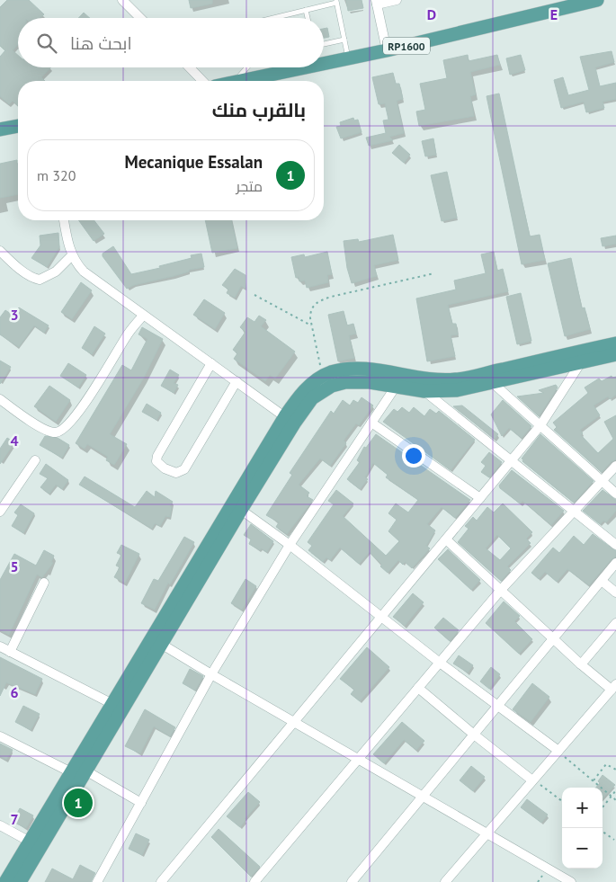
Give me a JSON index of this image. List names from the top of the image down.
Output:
{
  "streets": {
    "main road": ["RP1600"]
  },
  "page": {
    "search": "ابحث هنا",
    "heading": "بالقرب منك",
    "list": [
      {
        "mark": "1",
        "name": "Mecanique Essalan",
        "note": "متجر",
        "value": "320 m"
      }
    ],
    "pins": "1",
    "map_buttons": ["+", "−"]
  },
  "grid": {
    "columns": ["D", "E"],
    "rows": [
      "3",
      "4",
      "5",
      "6",
      "7"
    ]
  }
}
